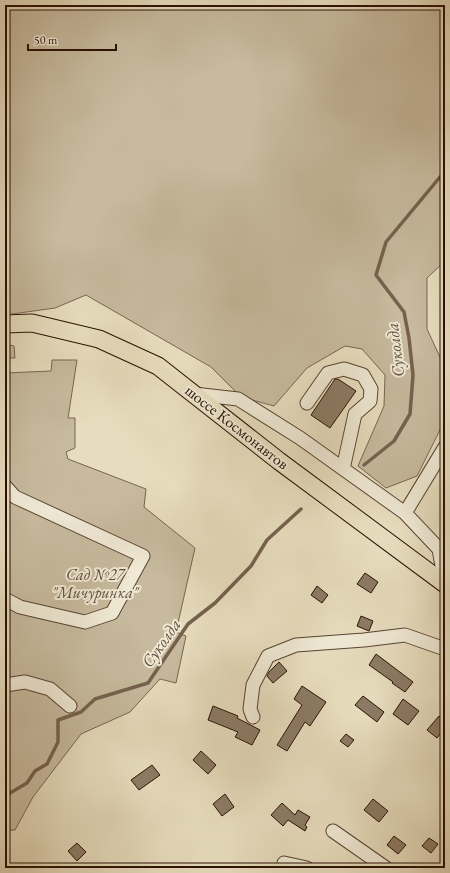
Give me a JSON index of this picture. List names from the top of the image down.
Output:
{
  "streets": {
    "main road": ["шоссе Космонавтов"]
  },
  "water": ["Суколда"],
  "parks": ["Сад №27 \"Мичуринка\""],
  "scale_bar": "50 m"
}
